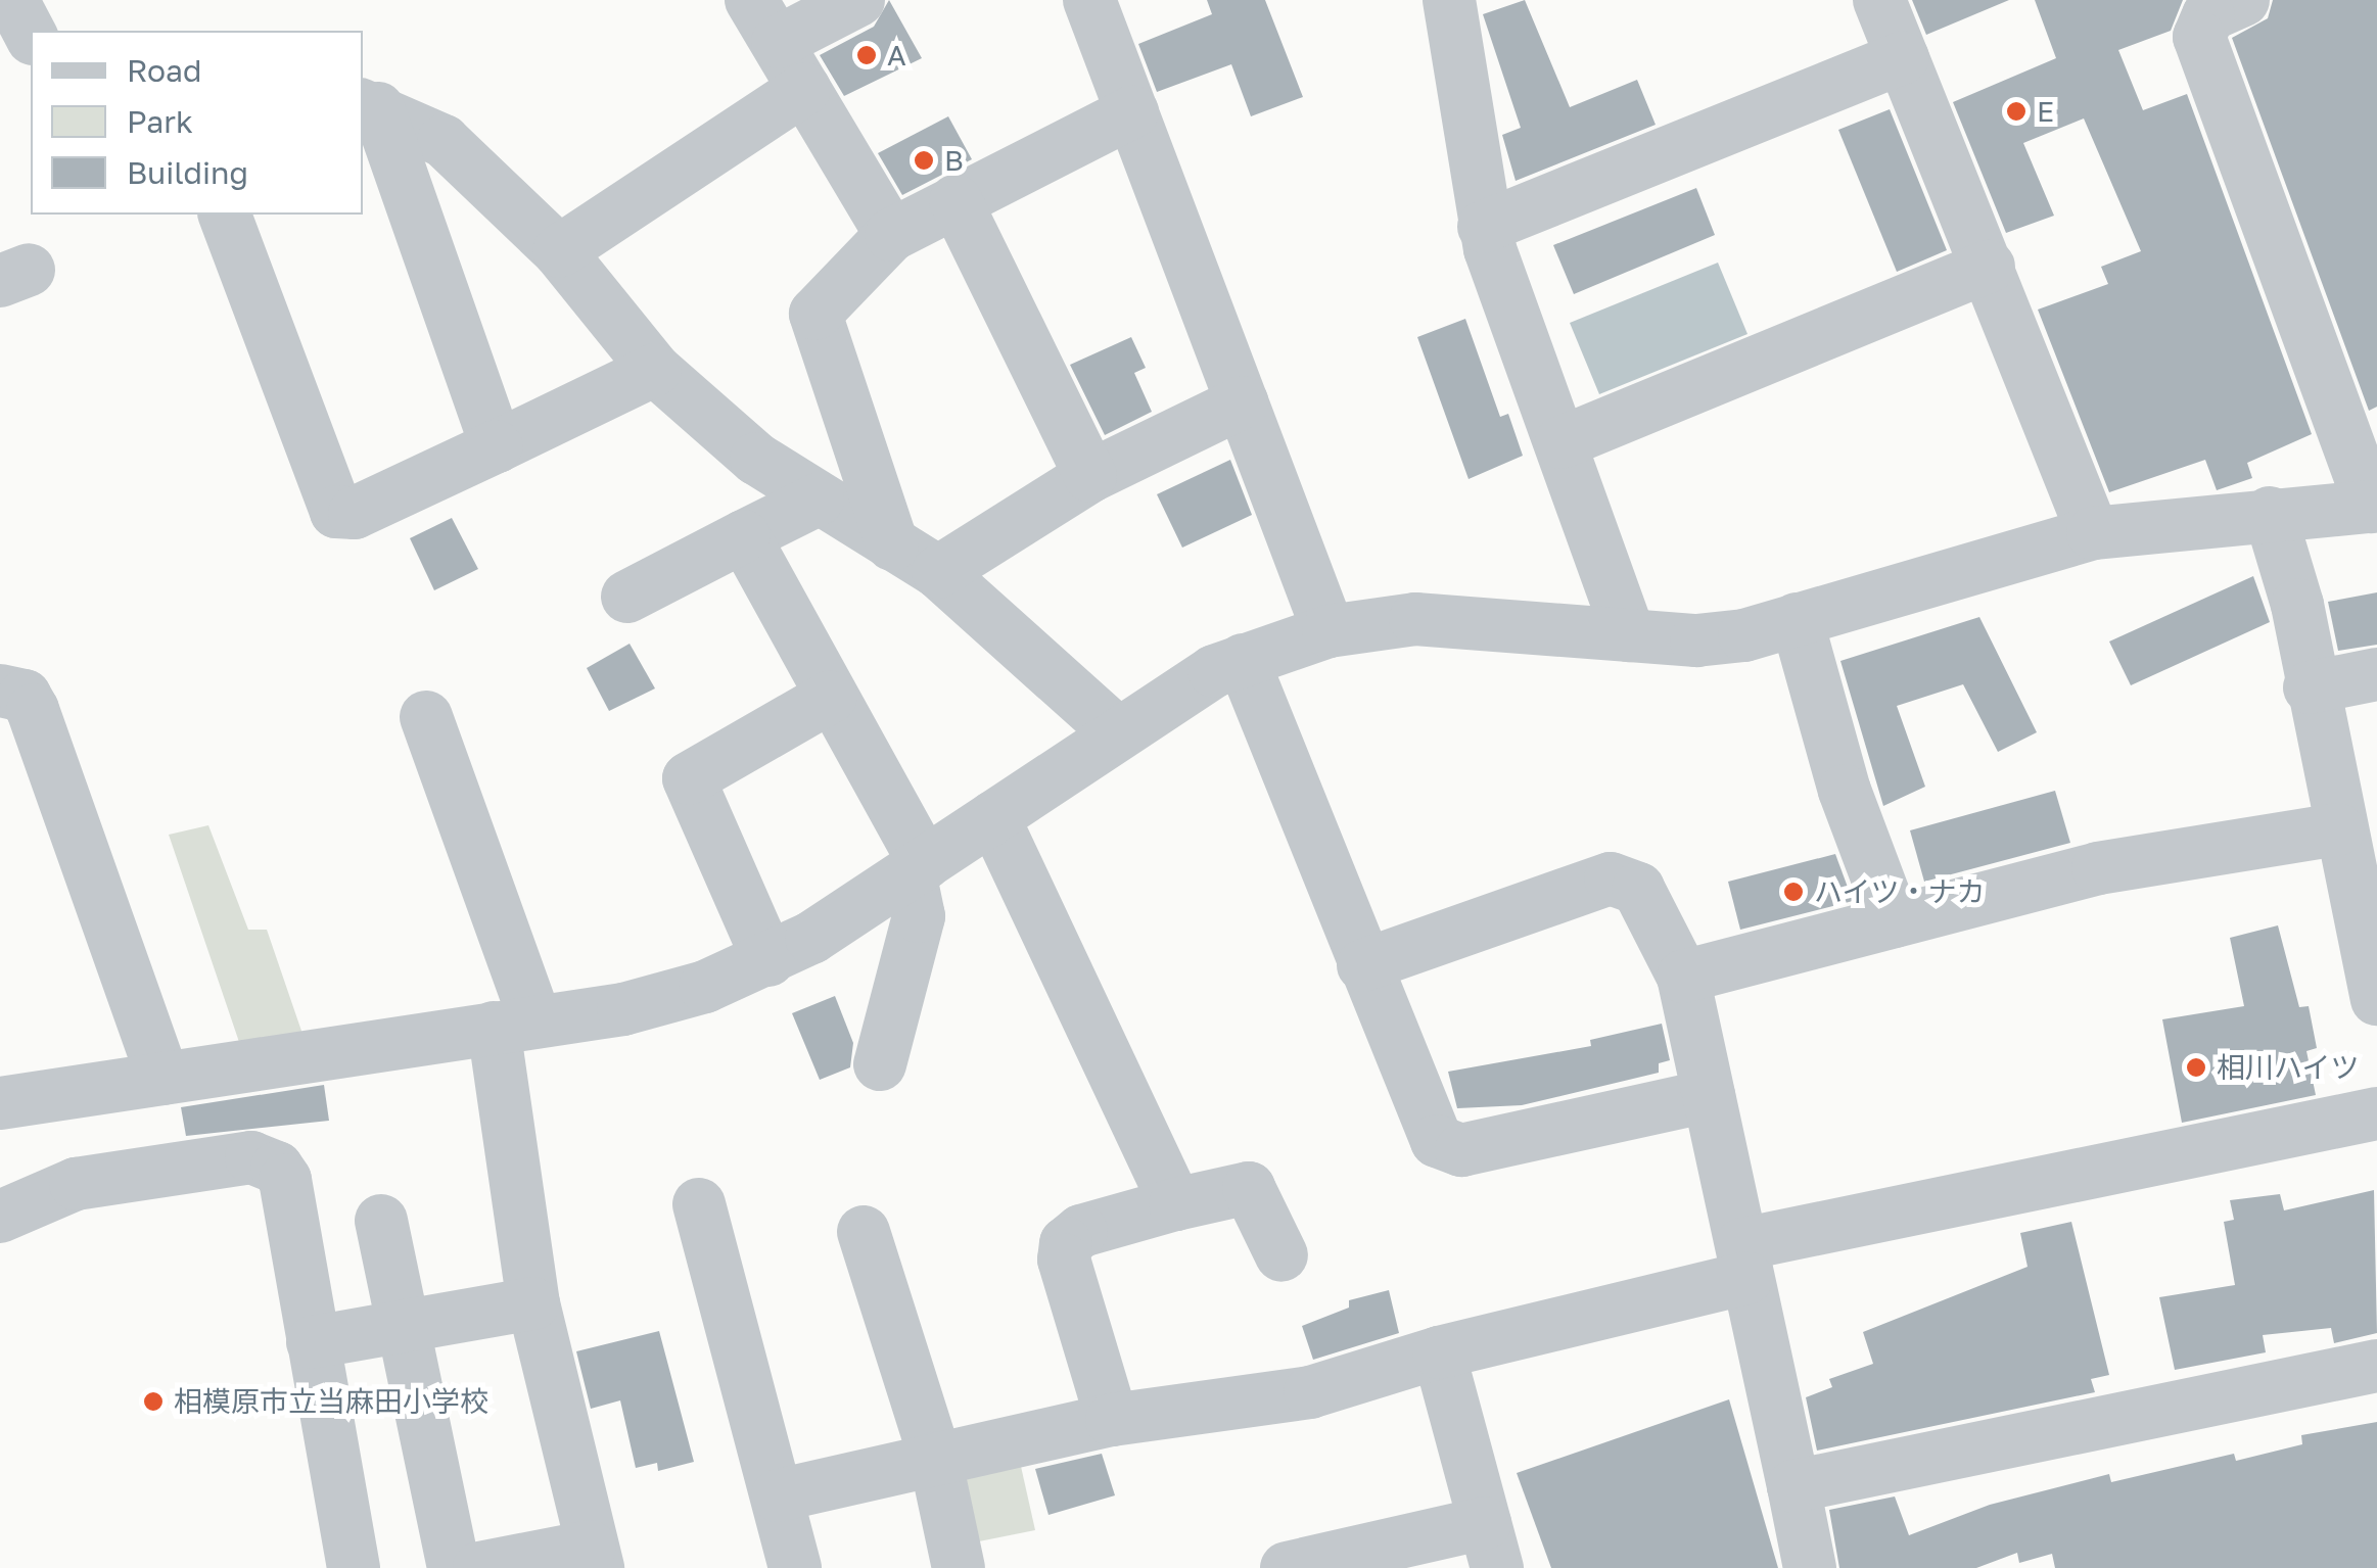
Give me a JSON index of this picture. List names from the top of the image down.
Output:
{
  "places": [
    "A",
    "E",
    "B",
    "ハイツ・ナカ",
    "相川ハイツ",
    "相模原市立当麻田小学校"
  ],
  "legend": ["Road", "Park", "Building"]
}
